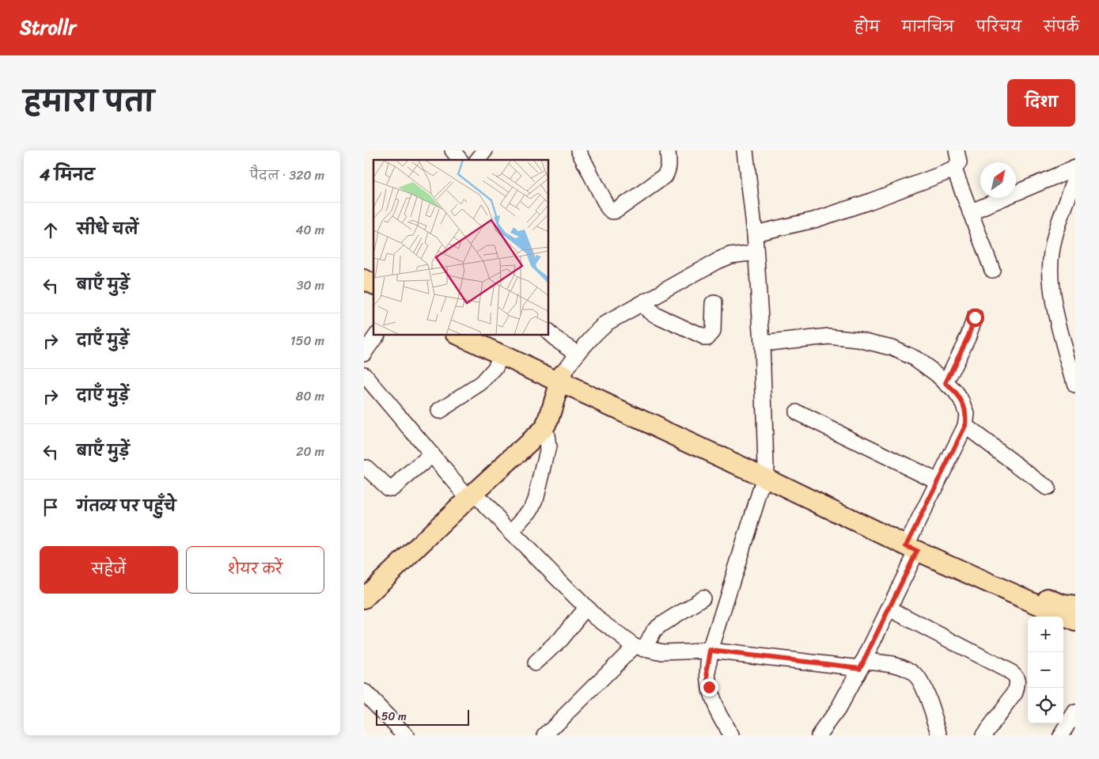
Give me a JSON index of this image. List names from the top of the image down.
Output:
{
  "scale_bar": "50 m",
  "north": "top right",
  "page": {
    "header": "Strollr",
    "nav": [
      "होम",
      "मानचित्र",
      "परिचय",
      "संपर्क"
    ],
    "title": "हमारा पता",
    "buttons": [
      "दिशा",
      ["सहेजें", "शेयर करें"]
    ],
    "heading": ["4 मिनट", "पैदल · 320 m"],
    "list": [
      ["सीधे चलें", "40 m"],
      ["बाएँ मुड़ें", "30 m"],
      ["दाएँ मुड़ें", "150 m"],
      ["दाएँ मुड़ें", "80 m"],
      ["बाएँ मुड़ें", "20 m"],
      "गंतव्य पर पहुँचे"
    ],
    "map_buttons": ["+", "−"],
    "scale": "50 m"
  }
}
